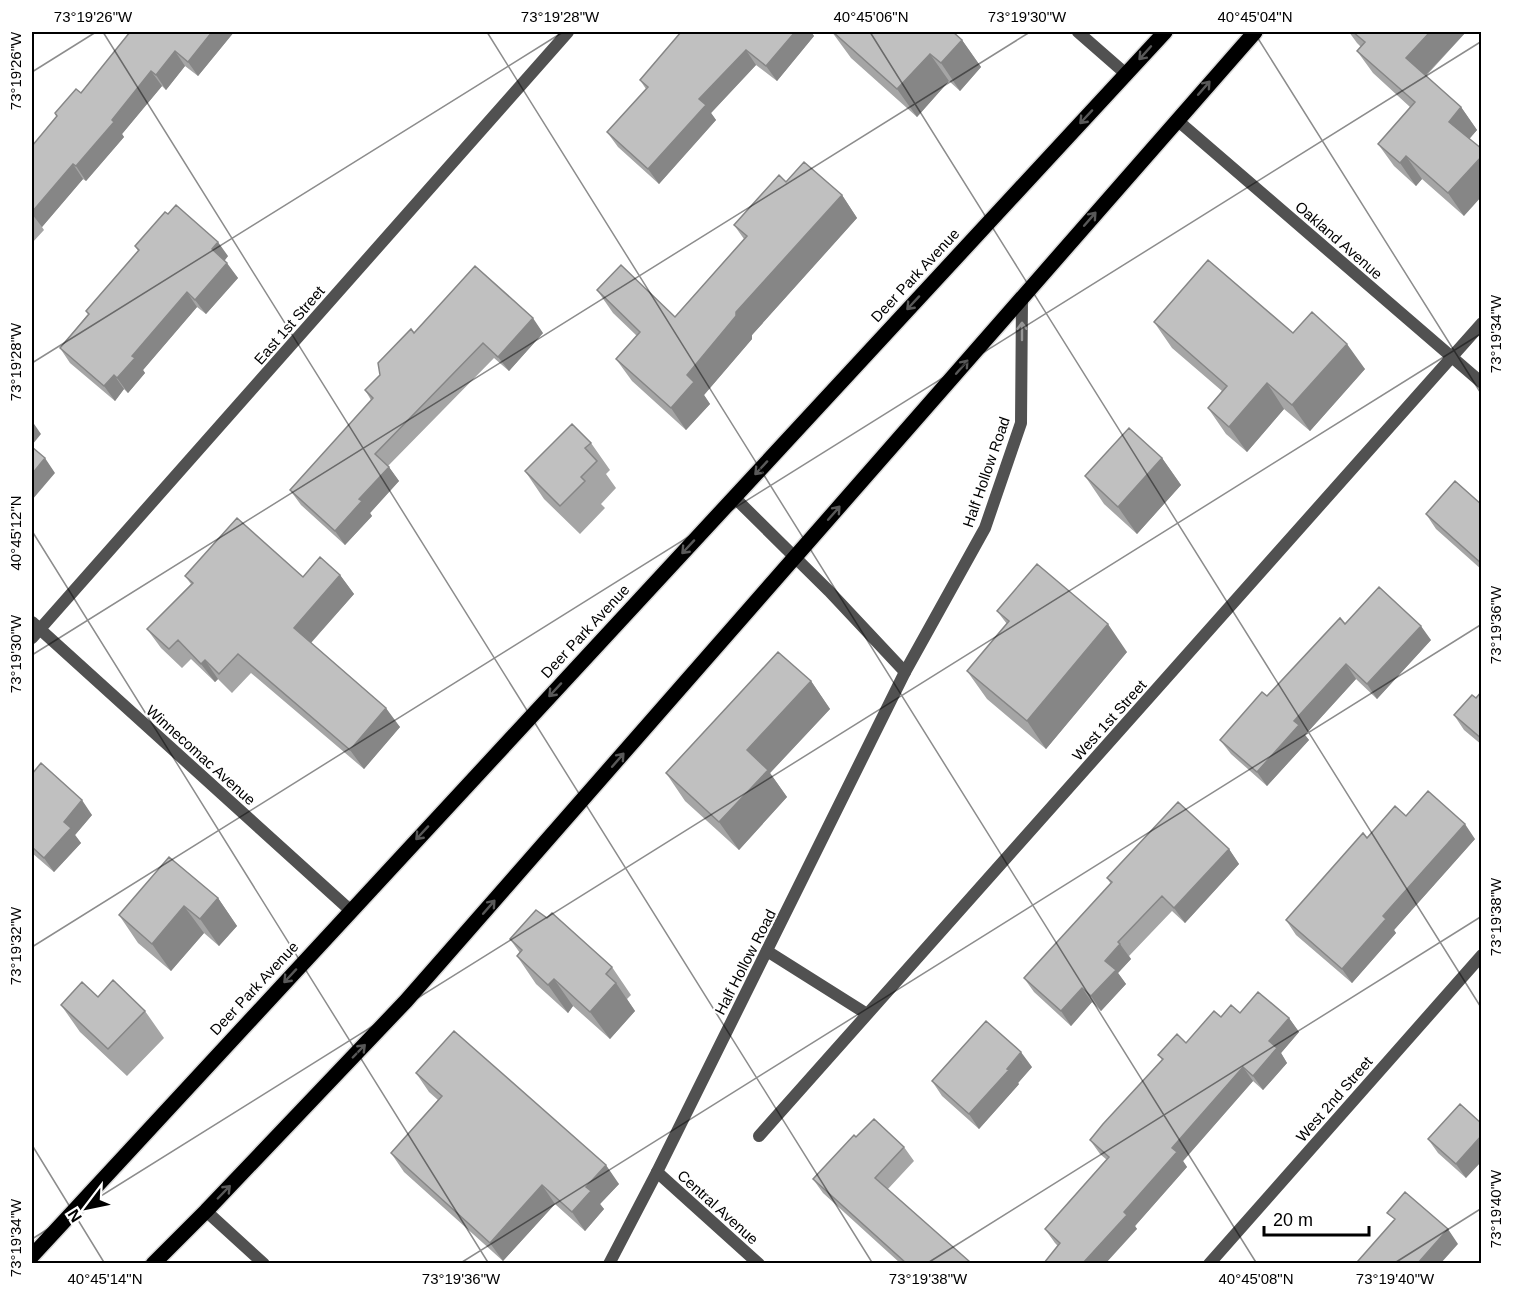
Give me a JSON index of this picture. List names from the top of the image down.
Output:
{
  "streets": {
    "main road": ["Deer Park Avenue"],
    "street": [
      "Oakland Avenue",
      "East 1st Street",
      "Half Hollow Road",
      "West 1st Street",
      "Winnecomac Avenue",
      "West 2nd Street",
      "Central Avenue"
    ]
  },
  "crossings": [
    ["Oakland Avenue", "West 1st Street"],
    ["Deer Park Avenue", "Winnecomac Avenue"],
    ["East 1st Street", "Winnecomac Avenue"],
    ["Half Hollow Road", "Central Avenue"]
  ],
  "one_way": ["Half Hollow Road"],
  "scale_bar": "20 m",
  "north": "bottom left",
  "coordinates": [
    "73°19'26\"W",
    "73°19'28\"W",
    "40°45'06\"N",
    "73°19'30\"W",
    "40°45'04\"N",
    "73°19'34\"W",
    "40°45'12\"N",
    "73°19'36\"W",
    "73°19'38\"W",
    "73°19'32\"W",
    "73°19'40\"W",
    "40°45'14\"N",
    "40°45'08\"N"
  ]
}
